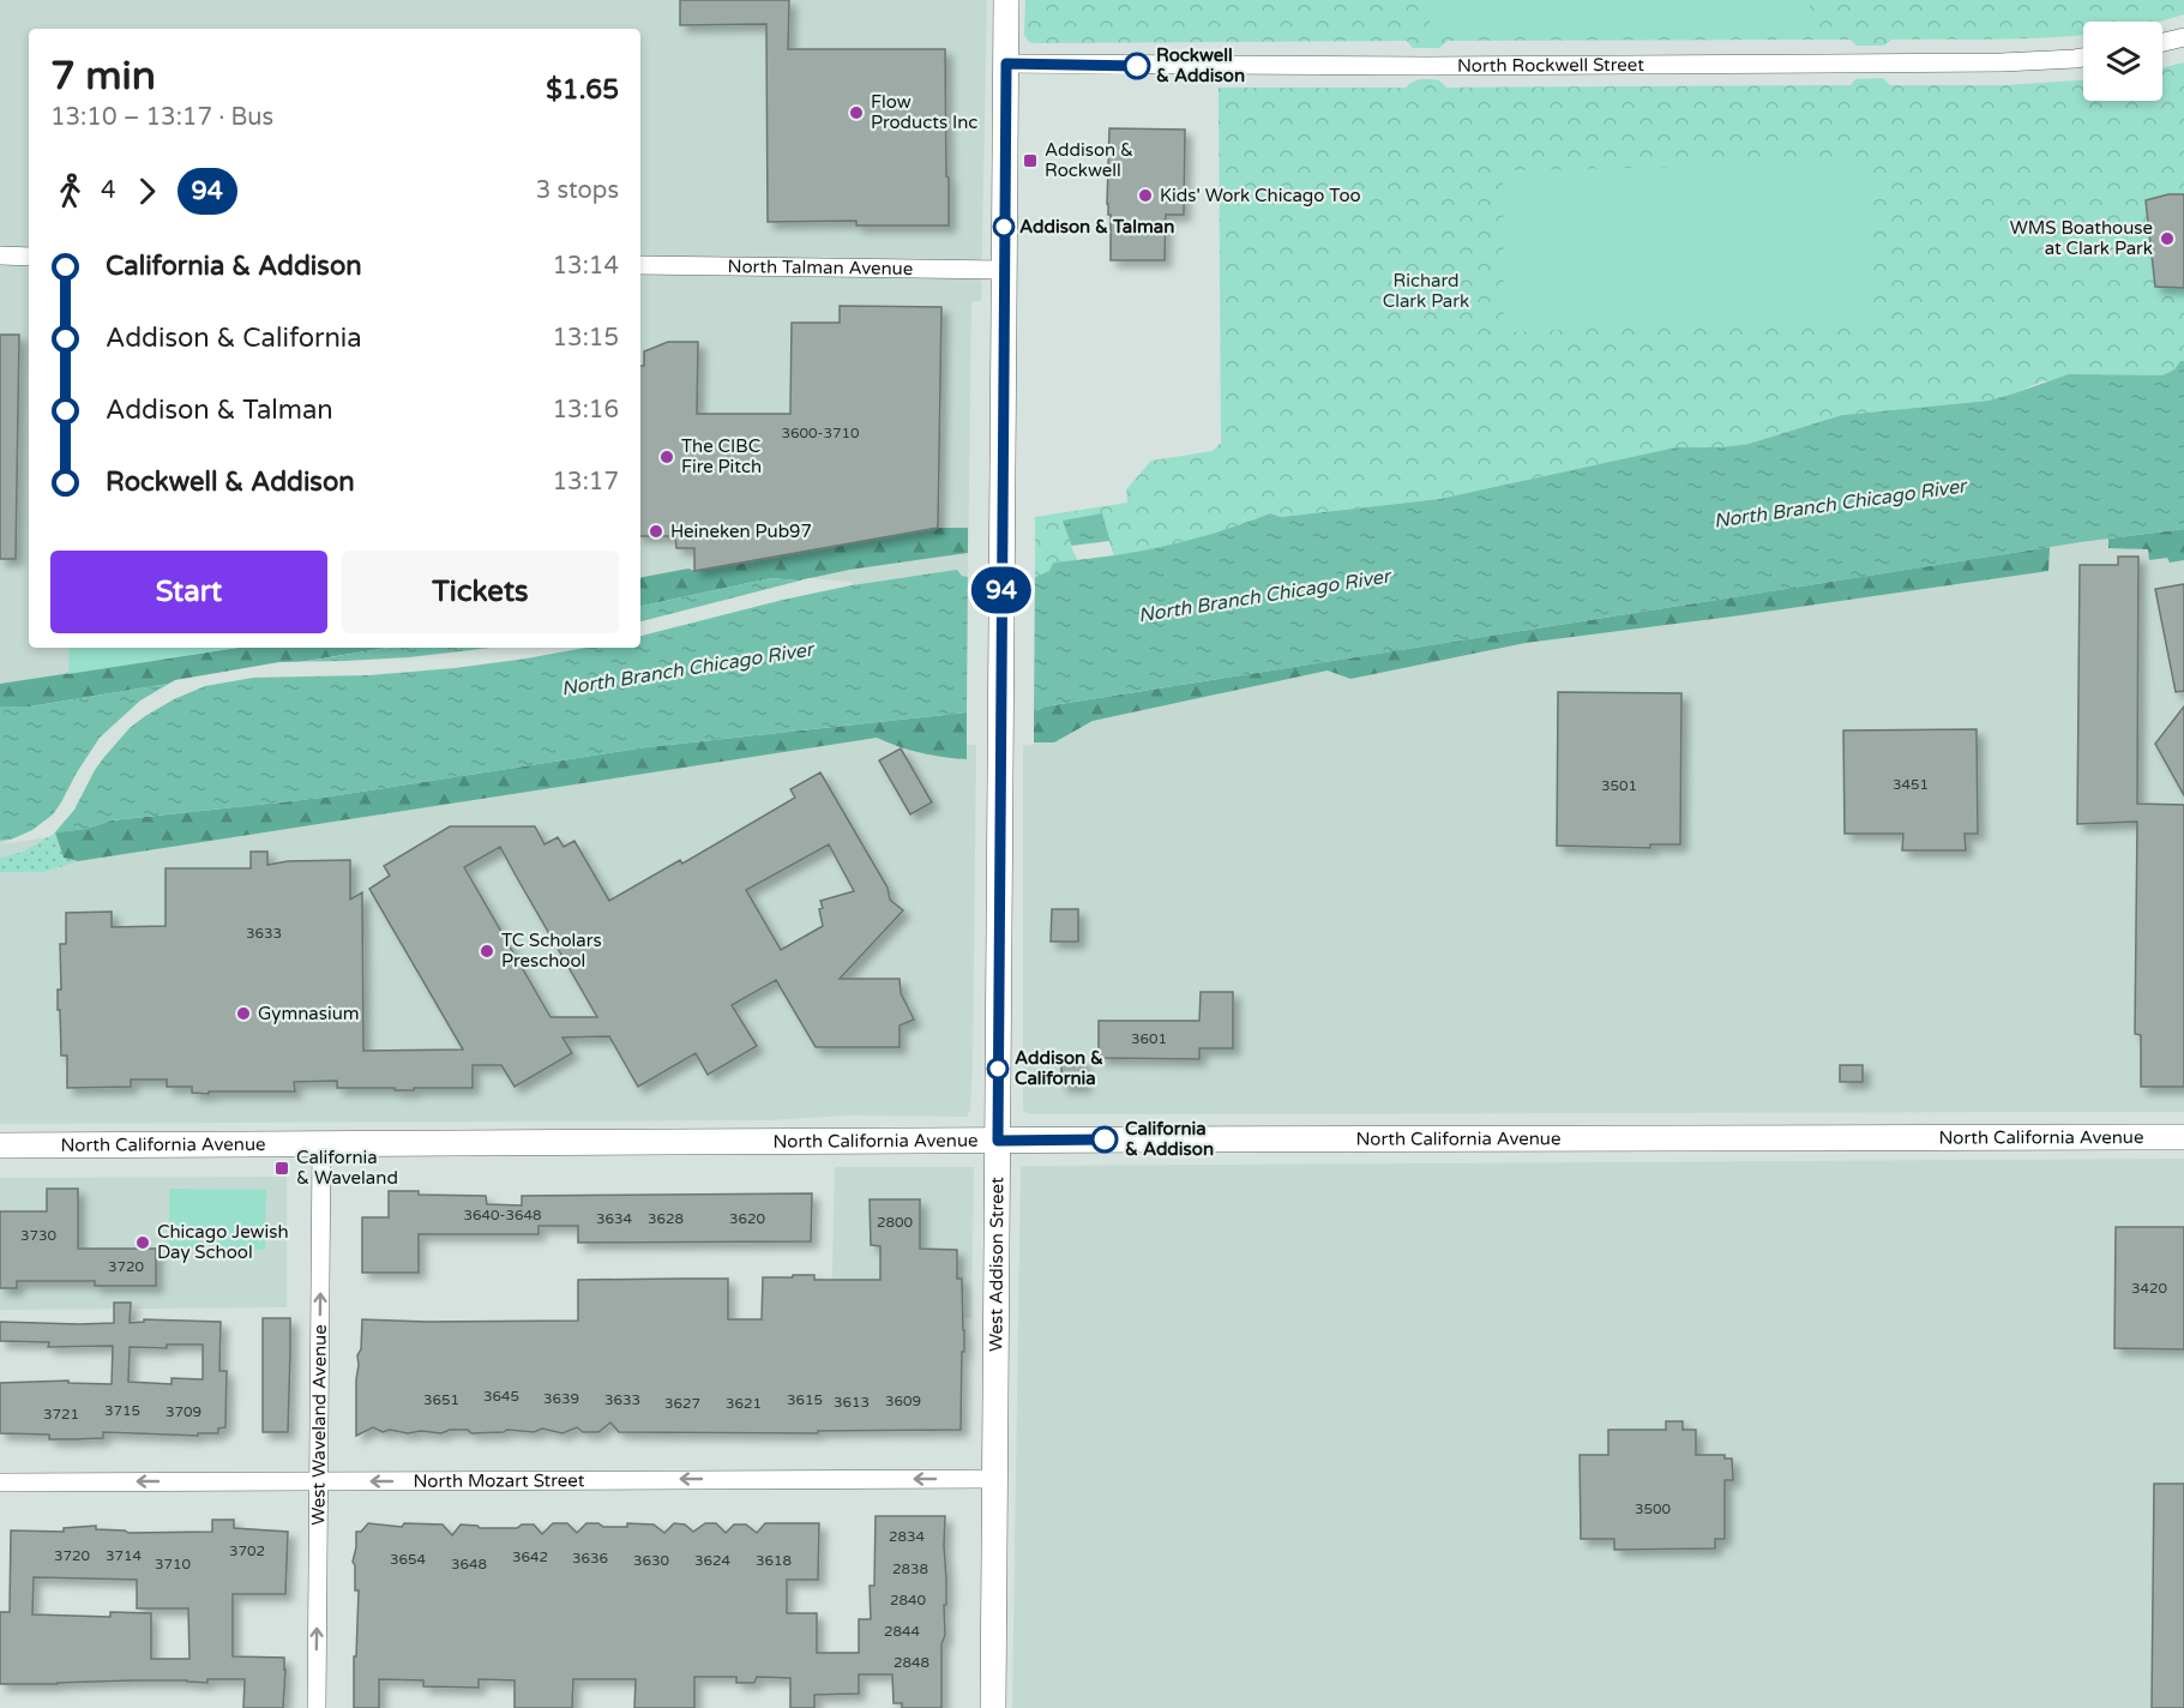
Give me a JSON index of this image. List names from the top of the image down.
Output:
{
  "streets": {
    "street": [
      "North Rockwell Street",
      "North Talman Avenue",
      "North California Avenue",
      "West Addison Street",
      "West Waveland Avenue",
      "North Mozart Street"
    ]
  },
  "crossings": [
    ["North Rockwell Street", "West Addison Street"],
    ["North Talman Avenue", "West Addison Street"],
    ["North California Avenue", "West Addison Street"],
    ["North California Avenue", "West Waveland Avenue"],
    ["West Addison Street", "North Mozart Street"],
    ["West Waveland Avenue", "North Mozart Street"]
  ],
  "one_way": ["West Waveland Avenue", "North Mozart Street"],
  "water": ["North Branch Chicago River"],
  "parks": ["Richard Clark Park"],
  "places": {
    "other": [
      "Rockwell & Addison",
      "Flow Products Inc",
      "Kids' Work Chicago Too",
      "Addison & Talman",
      "WMS Boathouse at Clark Park",
      "The CIBC Fire Pitch",
      "Heineken Pub97",
      "TC Scholars Preschool",
      "Gymnasium",
      "Addison & California",
      "California & Addison",
      "Chicago Jewish Day School"
    ],
    "transit": ["Addison & Rockwell", "California & Waveland"]
  },
  "lines": ["bus line 94"],
  "house_numbers": [
    "3600-3710",
    "3451",
    "3501",
    "3633",
    "3601",
    "3640-3648",
    "3634",
    "3628",
    "3620",
    "2800",
    "3730",
    "3720",
    "3420",
    "3645",
    "3639",
    "3651",
    "3633",
    "3615",
    "3609",
    "3613",
    "3627",
    "3621",
    "3715",
    "3709",
    "3721",
    "3500",
    "2834",
    "3702",
    "3720",
    "3714",
    "3642",
    "3636",
    "3654",
    "3630",
    "3624",
    "3618",
    "3710",
    "3648",
    "2838",
    "2840",
    "2844",
    "2848"
  ],
  "page": {
    "on_map": "94",
    "heading": ["7 min", "13:10 – 13:17 · Bus", "$1.65"],
    "legs": ["4", "94", "3 stops"],
    "list": [
      {
        "name": "California & Addison",
        "value": "13:14"
      },
      {
        "name": "Addison & California",
        "value": "13:15"
      },
      {
        "name": "Addison & Talman",
        "value": "13:16"
      },
      {
        "name": "Rockwell & Addison",
        "value": "13:17"
      }
    ],
    "buttons": ["Start", "Tickets"]
  }
}
